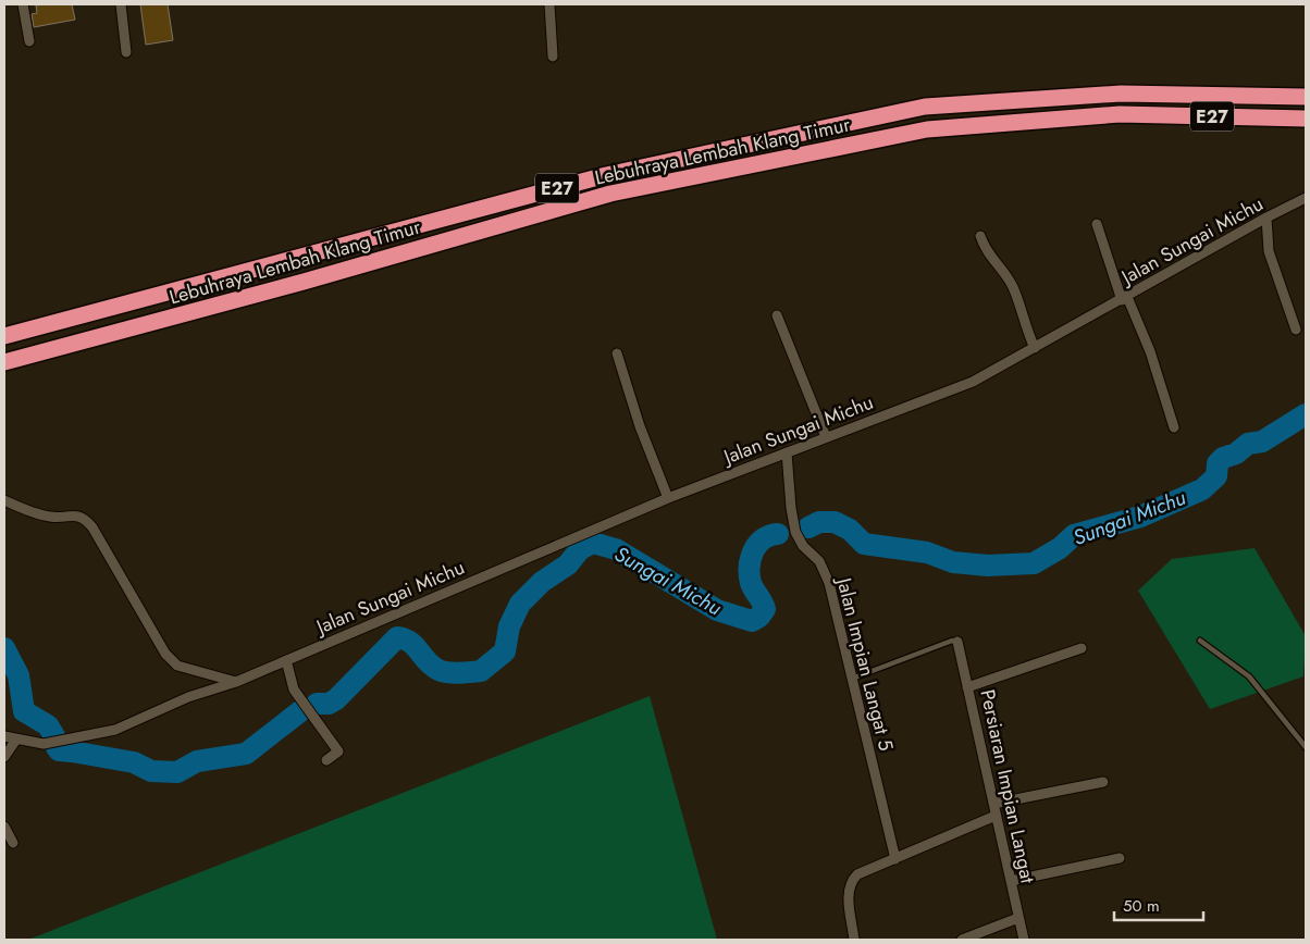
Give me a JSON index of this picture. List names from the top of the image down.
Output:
{
  "streets": {
    "highway": ["E27", "Lebuhraya Lembah Klang Timur"],
    "street": ["Jalan Sungai Michu", "Jalan Impian Langat 5", "Persiaran Impian Langat"]
  },
  "crossings": [
    ["Jalan Sungai Michu", "Jalan Impian Langat 5"]
  ],
  "water": ["Sungai Michu"],
  "scale_bar": "50 m"
}
